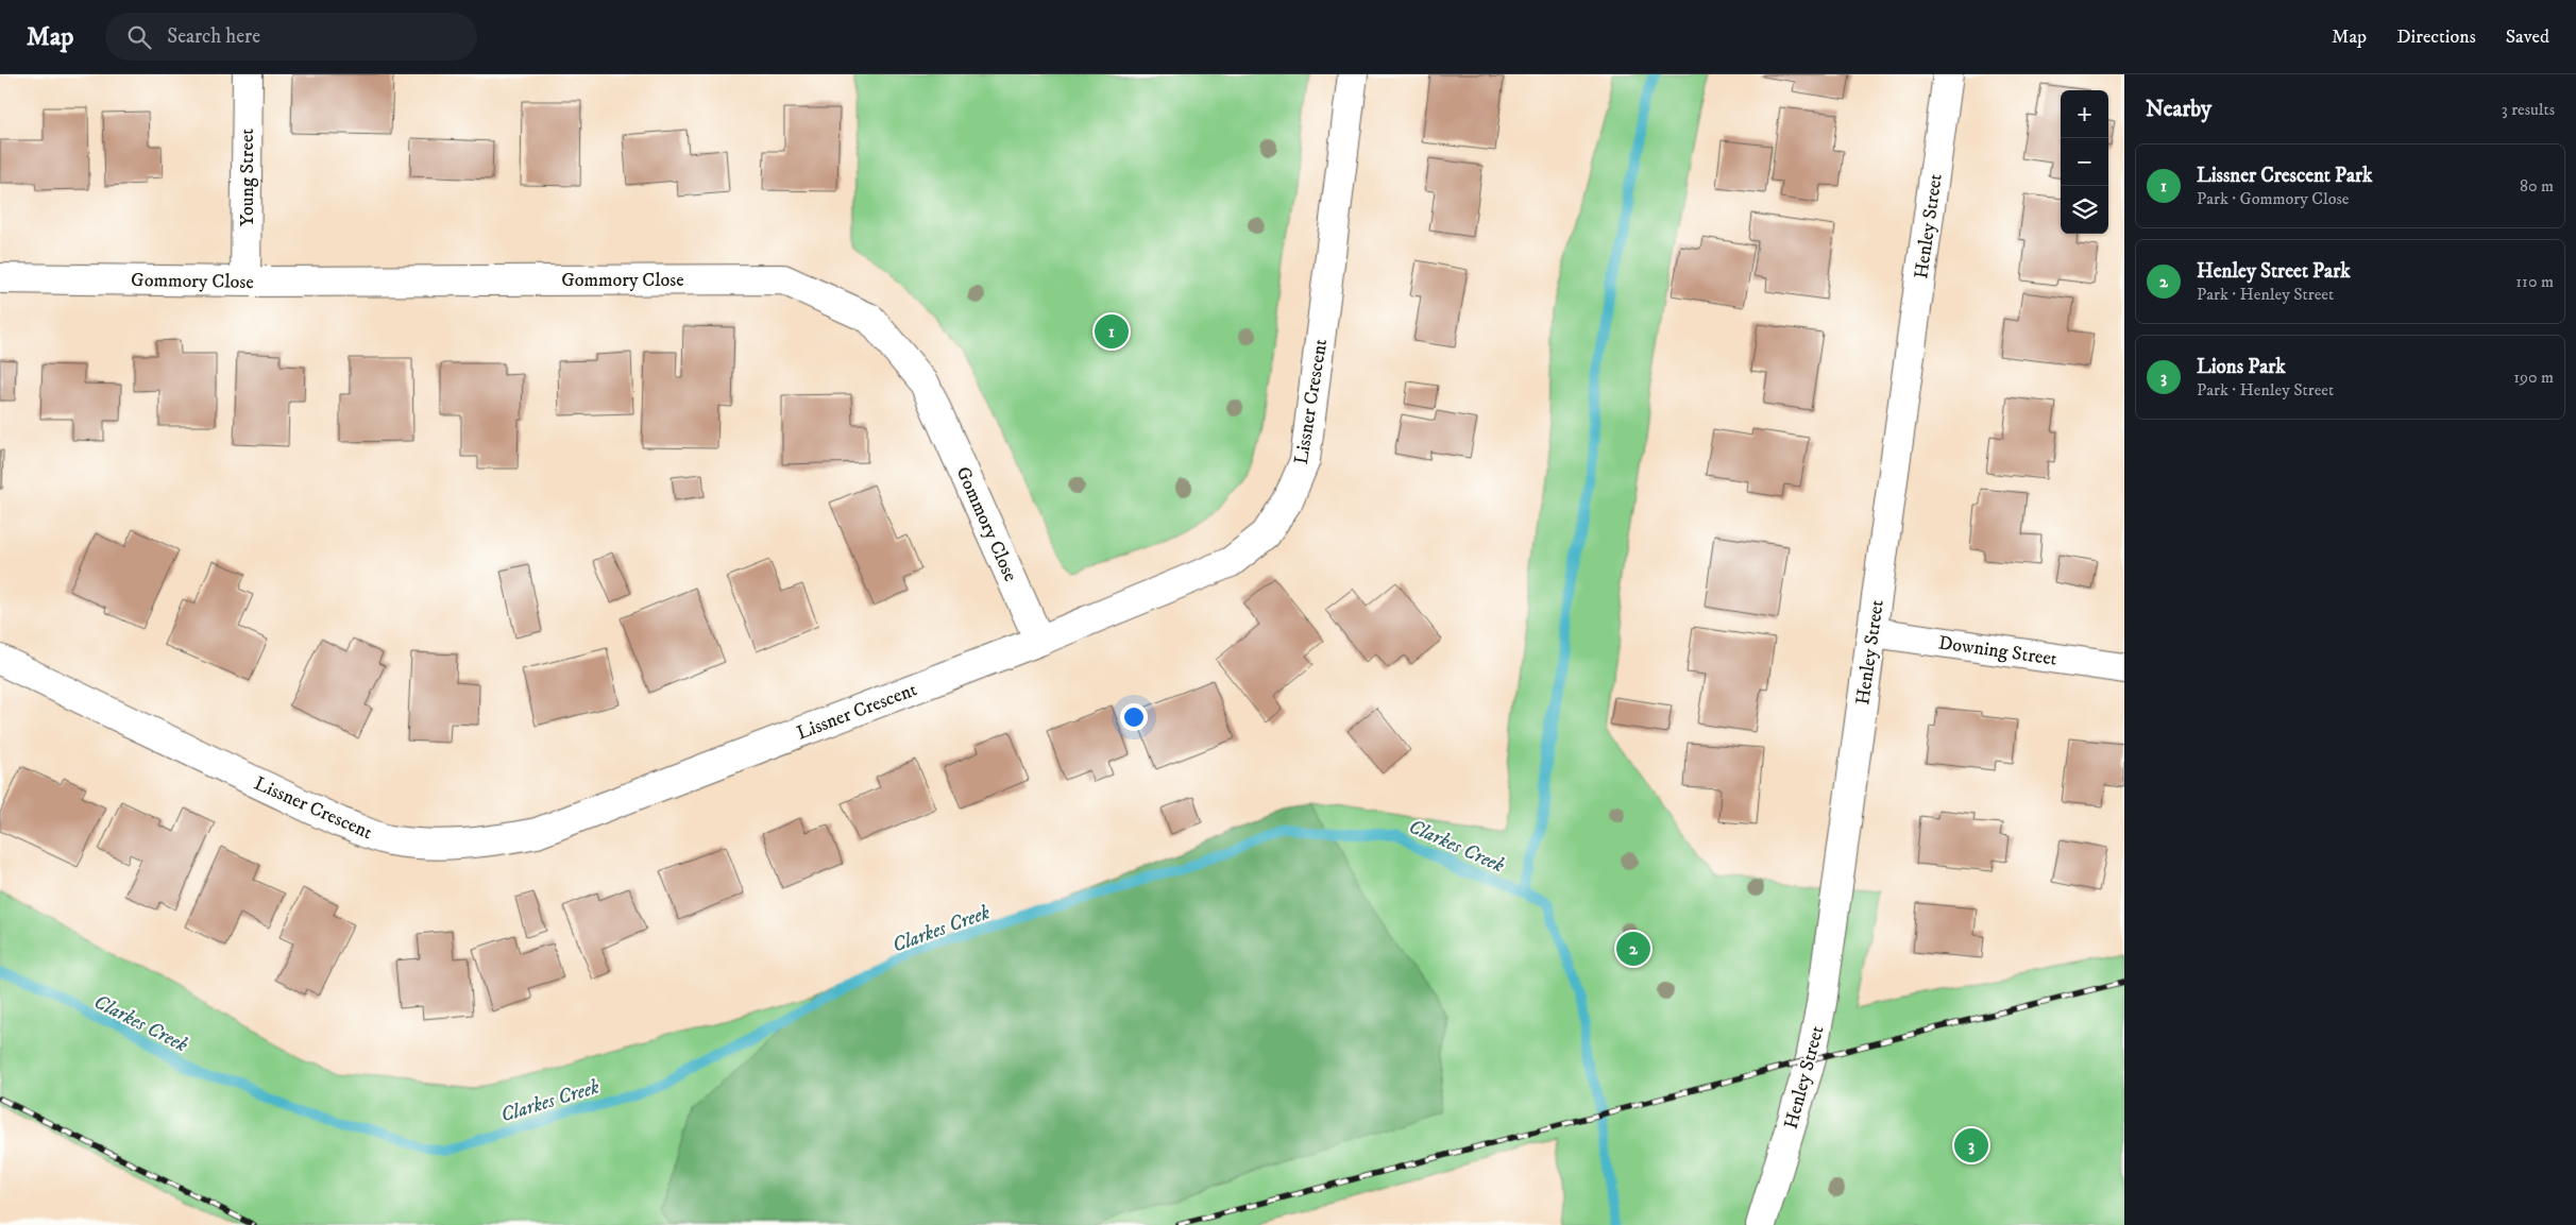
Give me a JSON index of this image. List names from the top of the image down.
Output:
{
  "streets": {
    "street": [
      "Young Street",
      "Henley Street",
      "Gommory Close",
      "Lissner Crescent",
      "Downing Street"
    ]
  },
  "crossings": [
    ["Young Street", "Gommory Close"],
    ["Henley Street", "Downing Street"],
    ["Gommory Close", "Lissner Crescent"]
  ],
  "water": ["Clarkes Creek"],
  "page": {
    "header": "Map",
    "search": "Search here",
    "nav": ["Map", "Directions", "Saved"],
    "heading": ["Nearby", "3 results"],
    "map_buttons": ["+", "−"],
    "list": [
      {
        "mark": "1",
        "name": "Lissner Crescent Park",
        "note": "Park · Gommory Close",
        "value": "80 m"
      },
      {
        "mark": "2",
        "name": "Henley Street Park",
        "note": "Park · Henley Street",
        "value": "110 m"
      },
      {
        "mark": "3",
        "name": "Lions Park",
        "note": "Park · Henley Street",
        "value": "190 m"
      }
    ],
    "pins": ["1", "2", "3"]
  }
}
